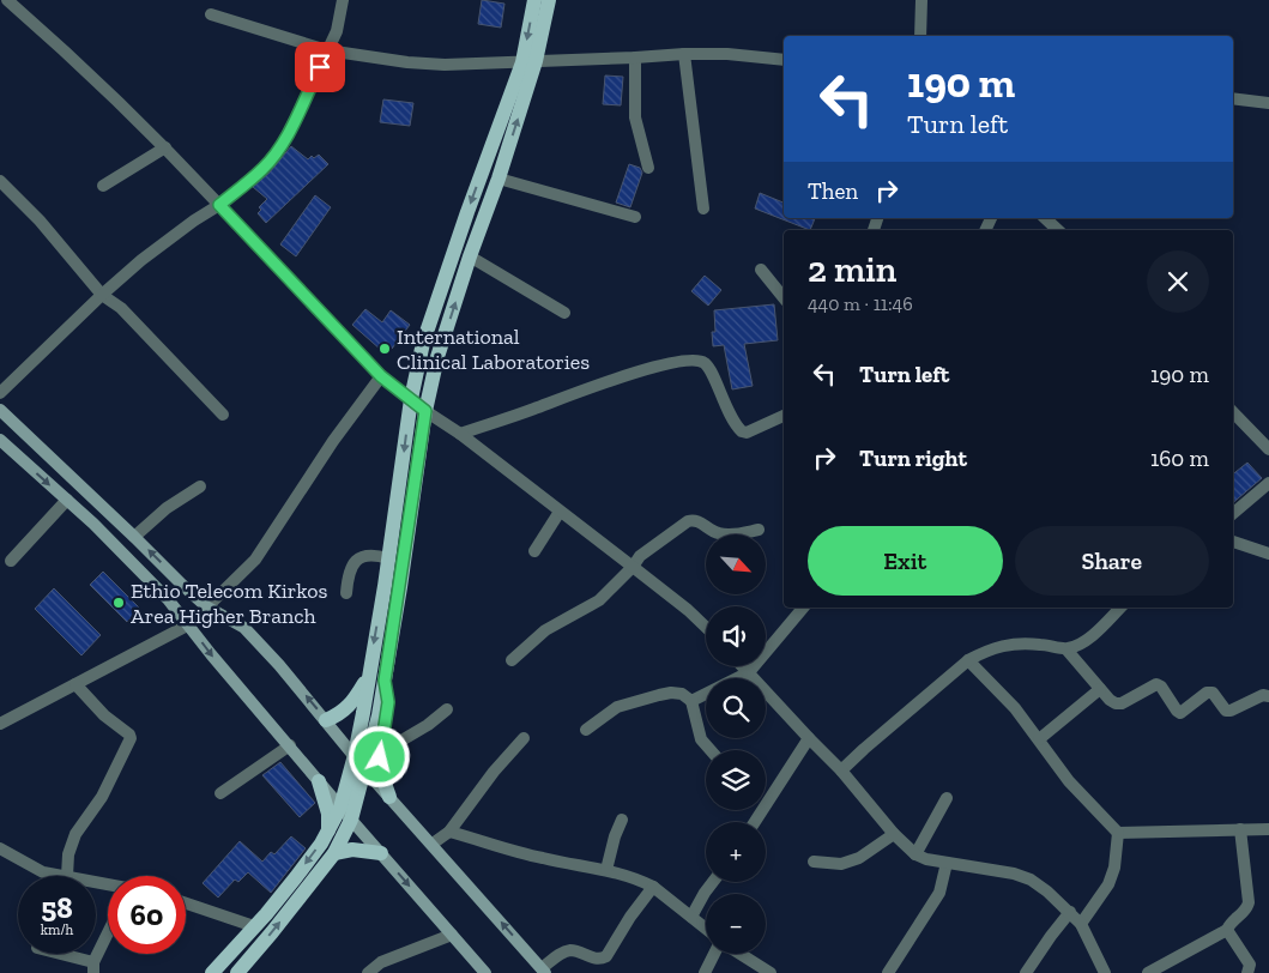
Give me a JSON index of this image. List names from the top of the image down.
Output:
{
  "places": ["International Clinical Laboratories", "Ethio Telecom Kirkos Area Higher Branch"],
  "north": "bottom right",
  "page": {
    "turn": ["190 m", "Turn left"],
    "then": "Then",
    "heading": ["2 min", "440 m · 11:46"],
    "list": [
      {
        "name": "Turn left",
        "value": "190 m"
      },
      {
        "name": "Turn right",
        "value": "160 m"
      }
    ],
    "buttons": ["Exit", "Share"],
    "map_buttons": ["+", "−"],
    "speed": "58 km/h",
    "limit": "60"
  }
}
